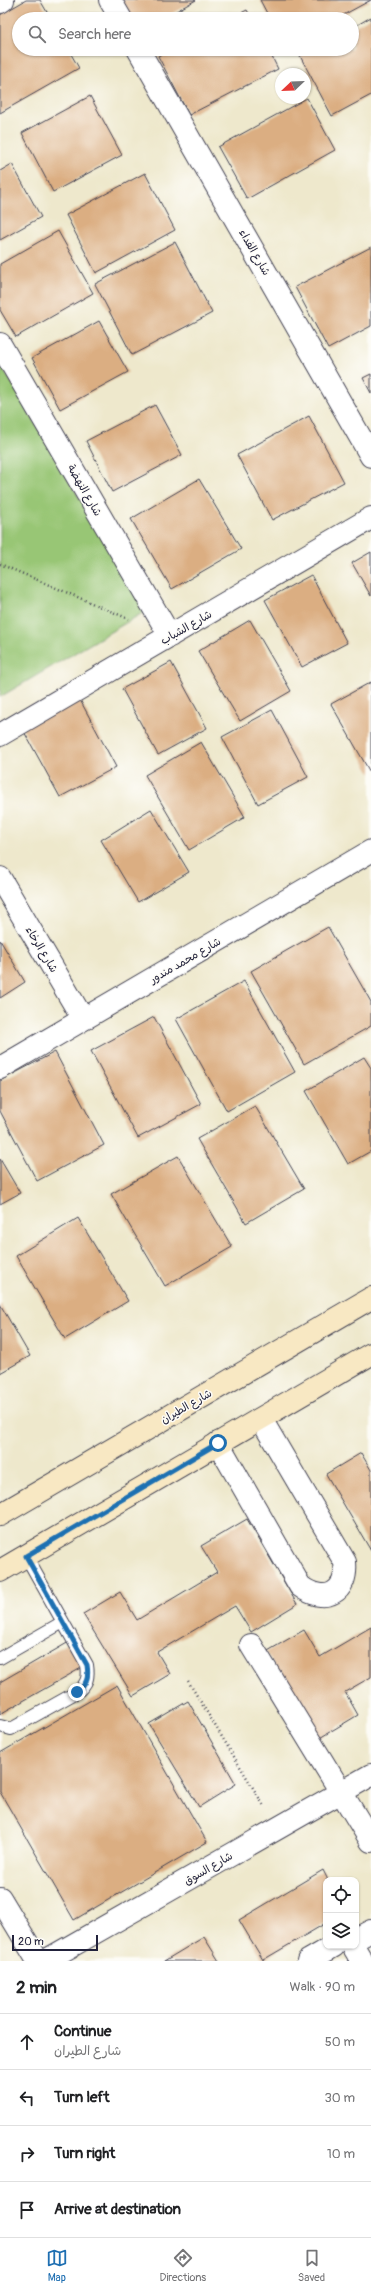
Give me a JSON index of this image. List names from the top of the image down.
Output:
{
  "streets": {
    "main road": ["شارع الطيران"],
    "street": [
      "شارع الفداء",
      "شارع النهضة",
      "شارع الشباب",
      "شارع الرخاء",
      "شارع محمد مندور",
      "شارع السوق"
    ]
  },
  "crossings": [
    ["شارع النهضة", "شارع الشباب"],
    ["شارع الرخاء", "شارع محمد مندور"]
  ],
  "scale_bar": "20 m",
  "north": "bottom left",
  "page": {
    "search": "Search here",
    "scale": "20 m",
    "heading": ["2 min", "Walk · 90 m"],
    "list": [
      ["Continue", "شارع الطيران", "50 m"],
      ["Turn left", "30 m"],
      ["Turn right", "10 m"],
      "Arrive at destination"
    ],
    "nav": ["Map", "Directions", "Saved"]
  }
}
